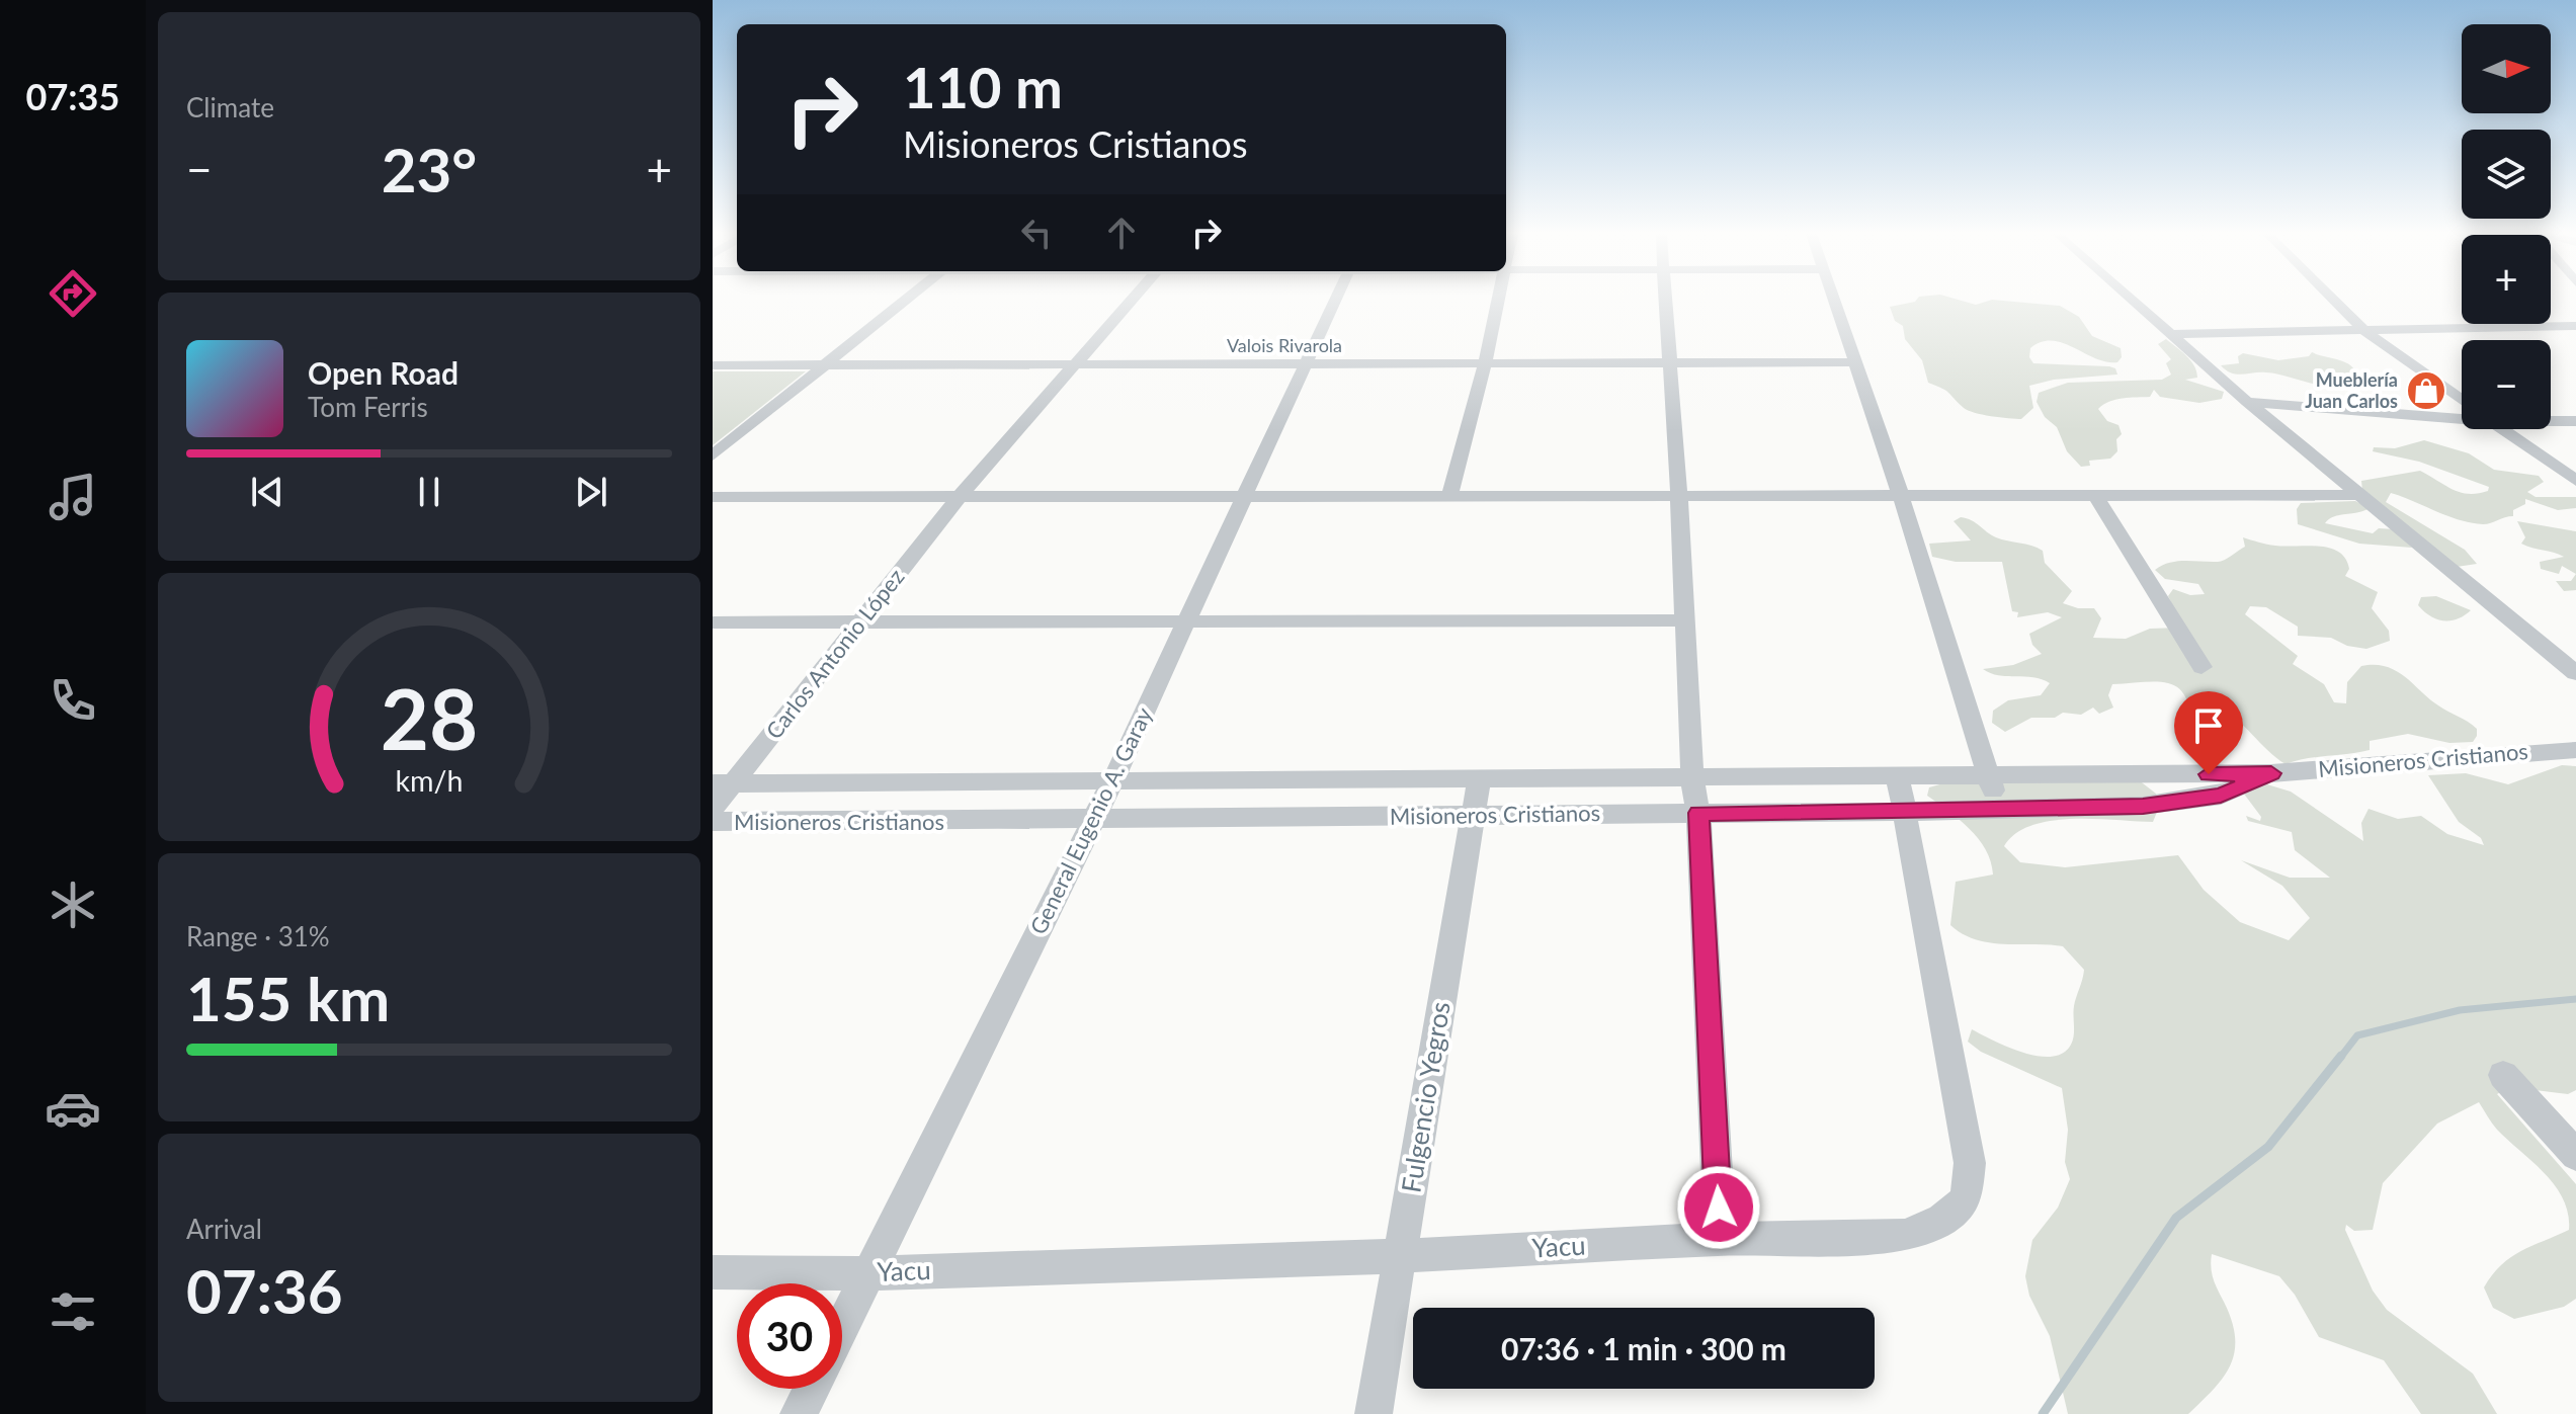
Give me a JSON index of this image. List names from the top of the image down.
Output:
{
  "streets": {
    "street": [
      "Valois Rivarola",
      "Carlos Antonio López",
      "Misioneros Cristianos",
      "General Eugenio A. Garay",
      "Fulgencio Yegros",
      "Yacu"
    ]
  },
  "crossings": [
    ["Valois Rivarola", "Carlos Antonio López"],
    ["Valois Rivarola", "General Eugenio A. Garay"],
    ["Carlos Antonio López", "Misioneros Cristianos"],
    ["Misioneros Cristianos", "General Eugenio A. Garay"],
    ["Misioneros Cristianos", "Fulgencio Yegros"],
    ["Misioneros Cristianos", "Yacu"],
    ["General Eugenio A. Garay", "Yacu"],
    ["Fulgencio Yegros", "Yacu"]
  ],
  "places": {
    "shop": ["Mueblería Juan Carlos"]
  },
  "north": "right",
  "page": {
    "tabs": "07:35",
    "tile": [
      "Climate",
      ["Range · 31%", "155 km"],
      ["Arrival", "07:36"]
    ],
    "map_buttons": ["+", "−"],
    "turn": ["110 m", "Misioneros Cristianos"],
    "heat": ["−", "23°", "+"],
    "song": ["Open Road", "Tom Ferris"],
    "limit": "30",
    "trip": "07:36 · 1 min · 300 m",
    "gauge": ["28", "km/h"]
  }
}
